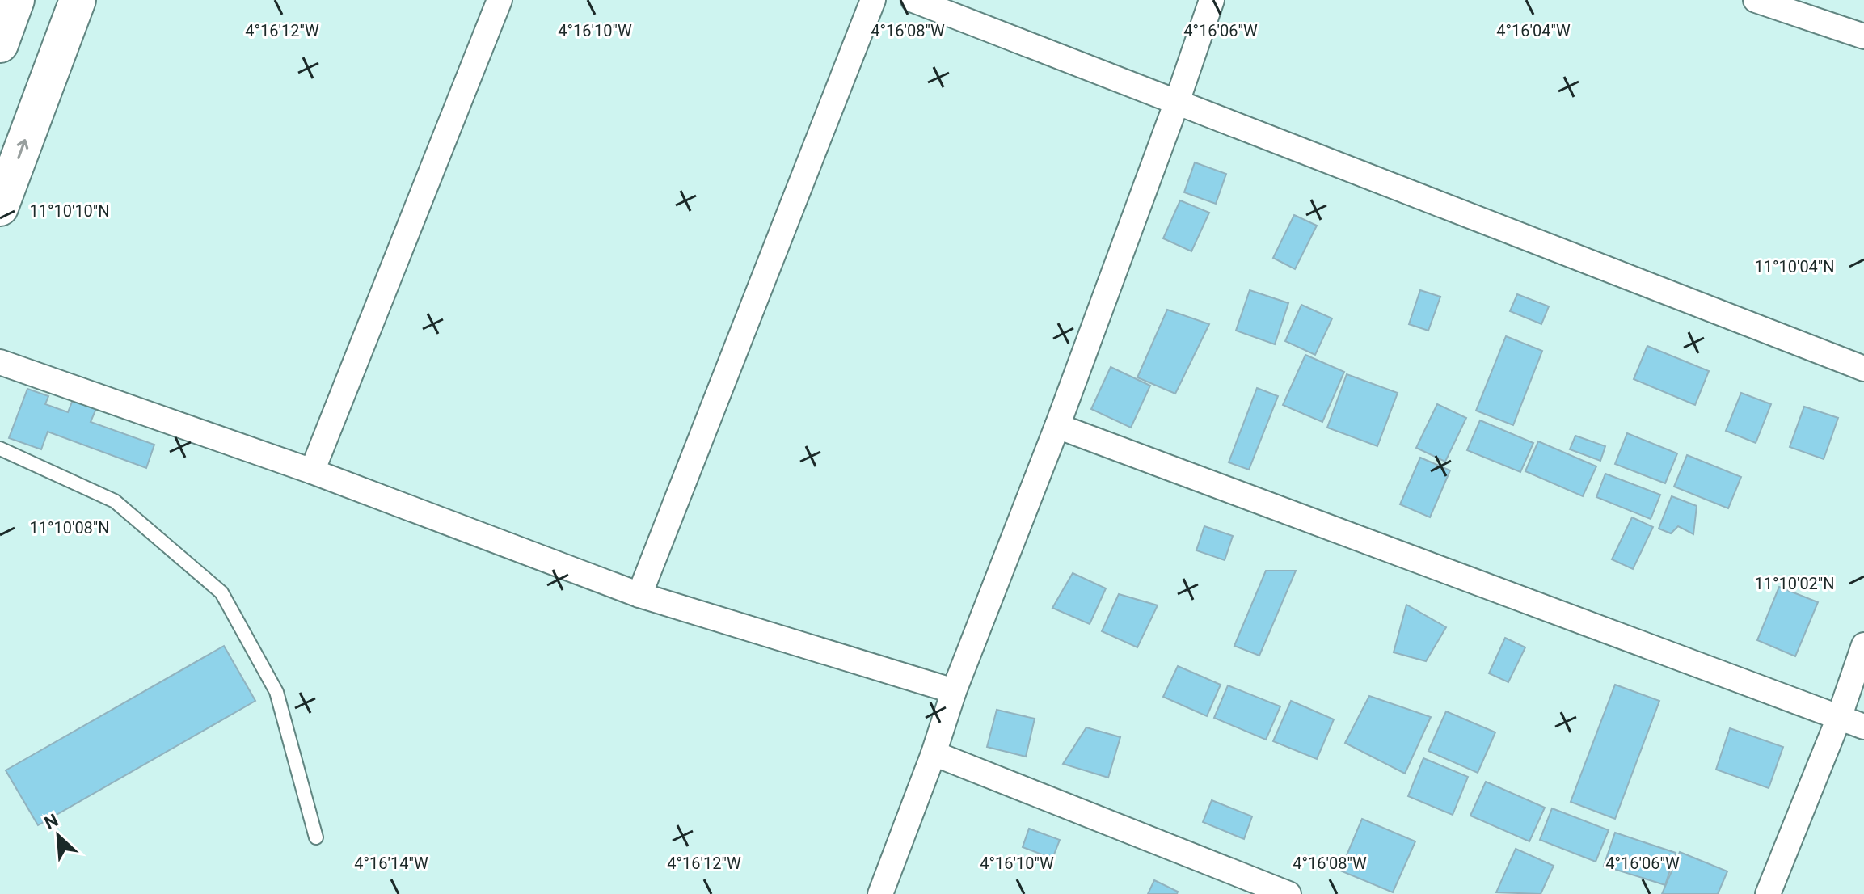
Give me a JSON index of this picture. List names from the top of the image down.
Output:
{
  "north": "top left",
  "coordinates": [
    "4°16'12\"W",
    "4°16'10\"W",
    "4°16'08\"W",
    "4°16'06\"W",
    "4°16'04\"W",
    "11°10'10\"N",
    "11°10'04\"N",
    "11°10'08\"N",
    "11°10'02\"N",
    "4°16'14\"W"
  ]
}
